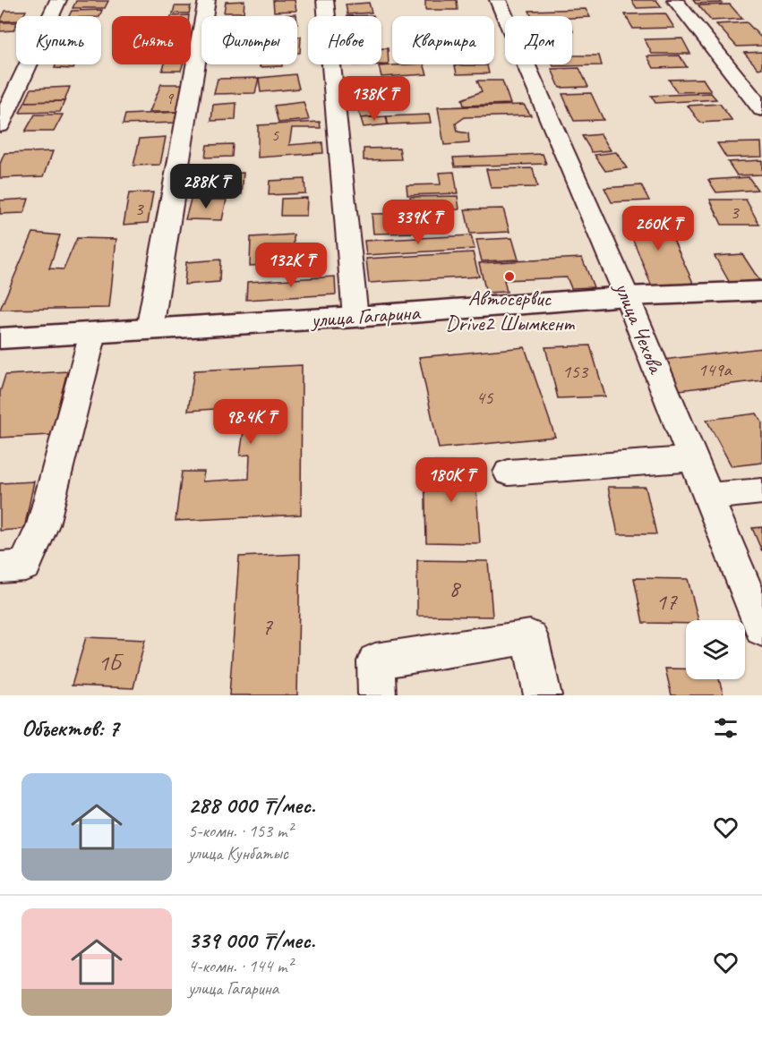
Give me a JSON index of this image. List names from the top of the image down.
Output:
{
  "streets": {
    "main road": ["улица Гагарина"],
    "street": ["улица Чехова"]
  },
  "crossings": [
    ["улица Гагарина", "улица Чехова"]
  ],
  "places": ["Автосервис Drive2 Шымкент"],
  "house_numbers": [
    "9",
    "5",
    "3",
    "3",
    "149а",
    "153",
    "45",
    "8",
    "17",
    "7",
    "1Б"
  ],
  "page": {
    "chip": [
      "Купить",
      "Снять",
      "Фильтры",
      "Новое",
      "Квартира",
      "Дом"
    ],
    "price": [
      "138K ₸",
      "288K ₸",
      "339K ₸",
      "260K ₸",
      "132K ₸",
      "98.4K ₸",
      "180K ₸"
    ],
    "heading": "Объектов: 7",
    "list": [
      {
        "name": "288 000 ₸/мес.",
        "note": "5-комн. · 153 m² · улица Кунбатыс"
      },
      {
        "name": "339 000 ₸/мес.",
        "note": "4-комн. · 144 m² · улица Гагарина"
      }
    ]
  }
}
